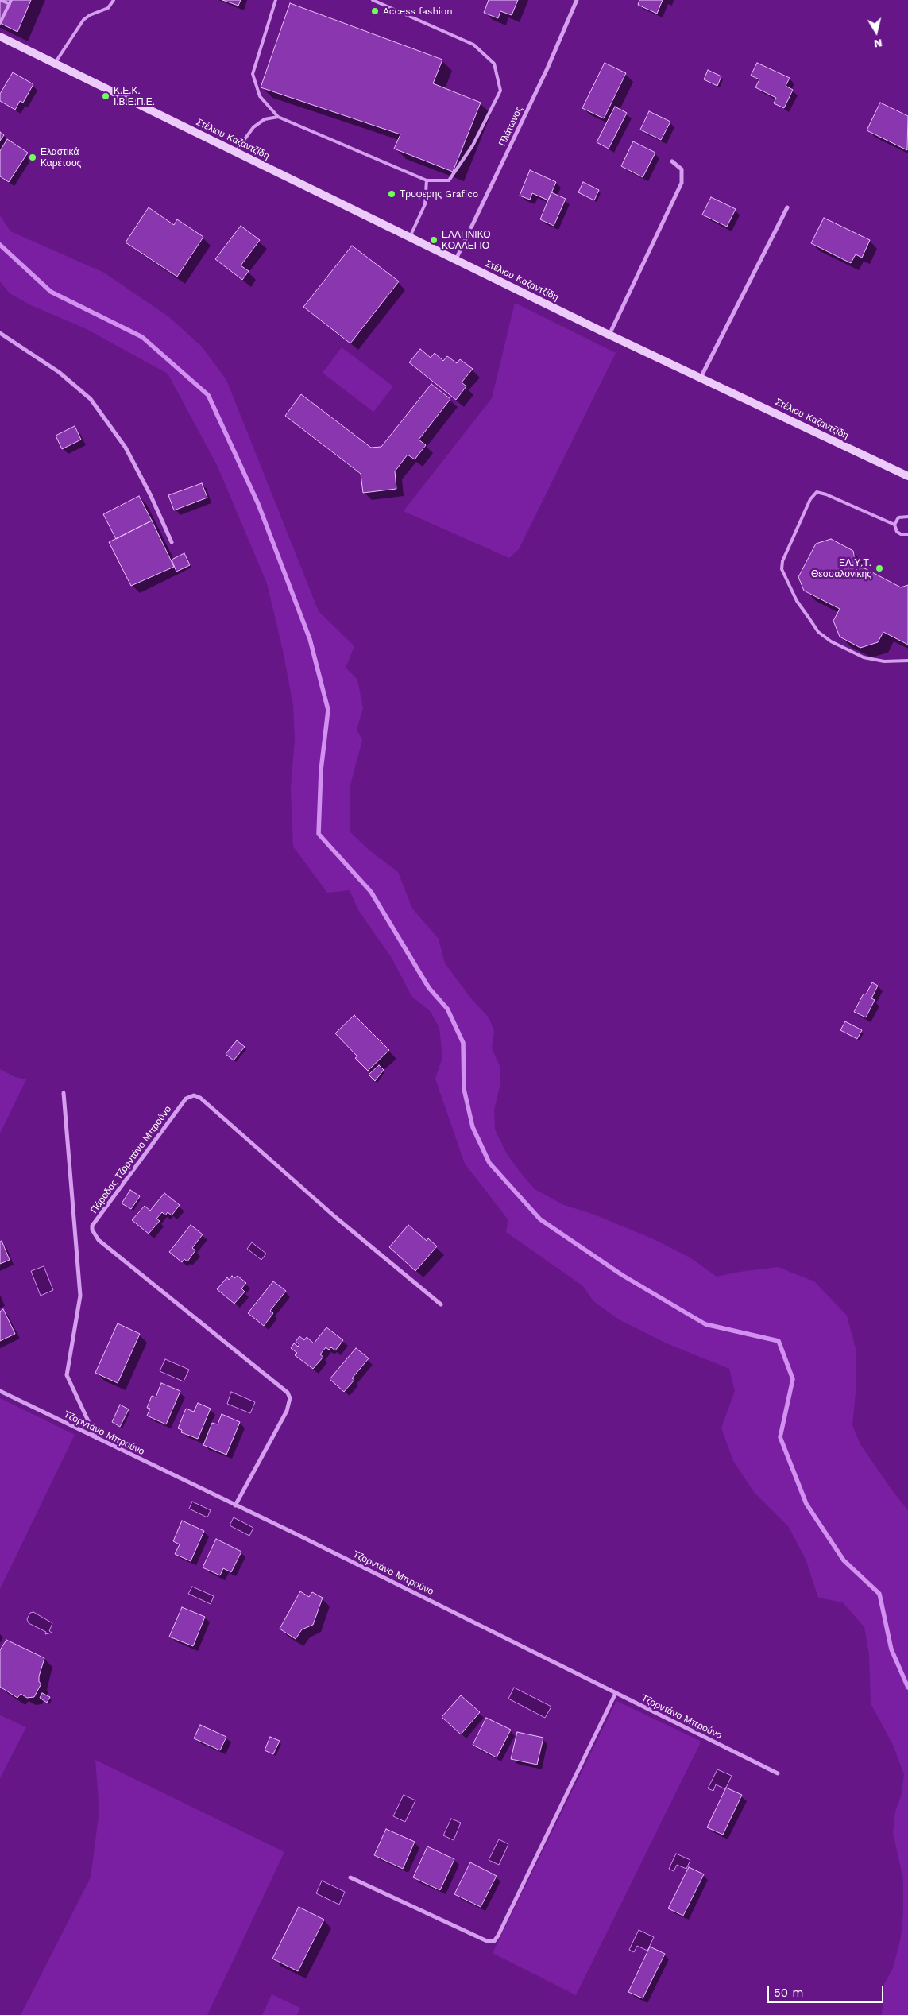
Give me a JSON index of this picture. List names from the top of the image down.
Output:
{
  "streets": {
    "main road": ["Στέλιου Καζαντζίδη"],
    "street": ["Πλάτωνος", "Πάροδος Τζορντάνο Μπρούνο", "Τζορντάνο Μπρούνο"]
  },
  "crossings": [
    ["Πλάτωνος", "Στέλιου Καζαντζίδη"],
    ["Πάροδος Τζορντάνο Μπρούνο", "Τζορντάνο Μπρούνο"]
  ],
  "places": [
    "Access fashion",
    "Κ.Ε.Κ. Ι.Β.Ε.Π.Ε.",
    "Ελαστικά Καρέτσος",
    "Τρυφερης Grafico",
    "ΕΛΛΗΝΙΚΟ ΚΟΛΛΕΓΙΟ",
    "ΕΛ.Υ.Τ. Θεσσαλονίκης"
  ],
  "scale_bar": "50 m",
  "north": "bottom"
}
